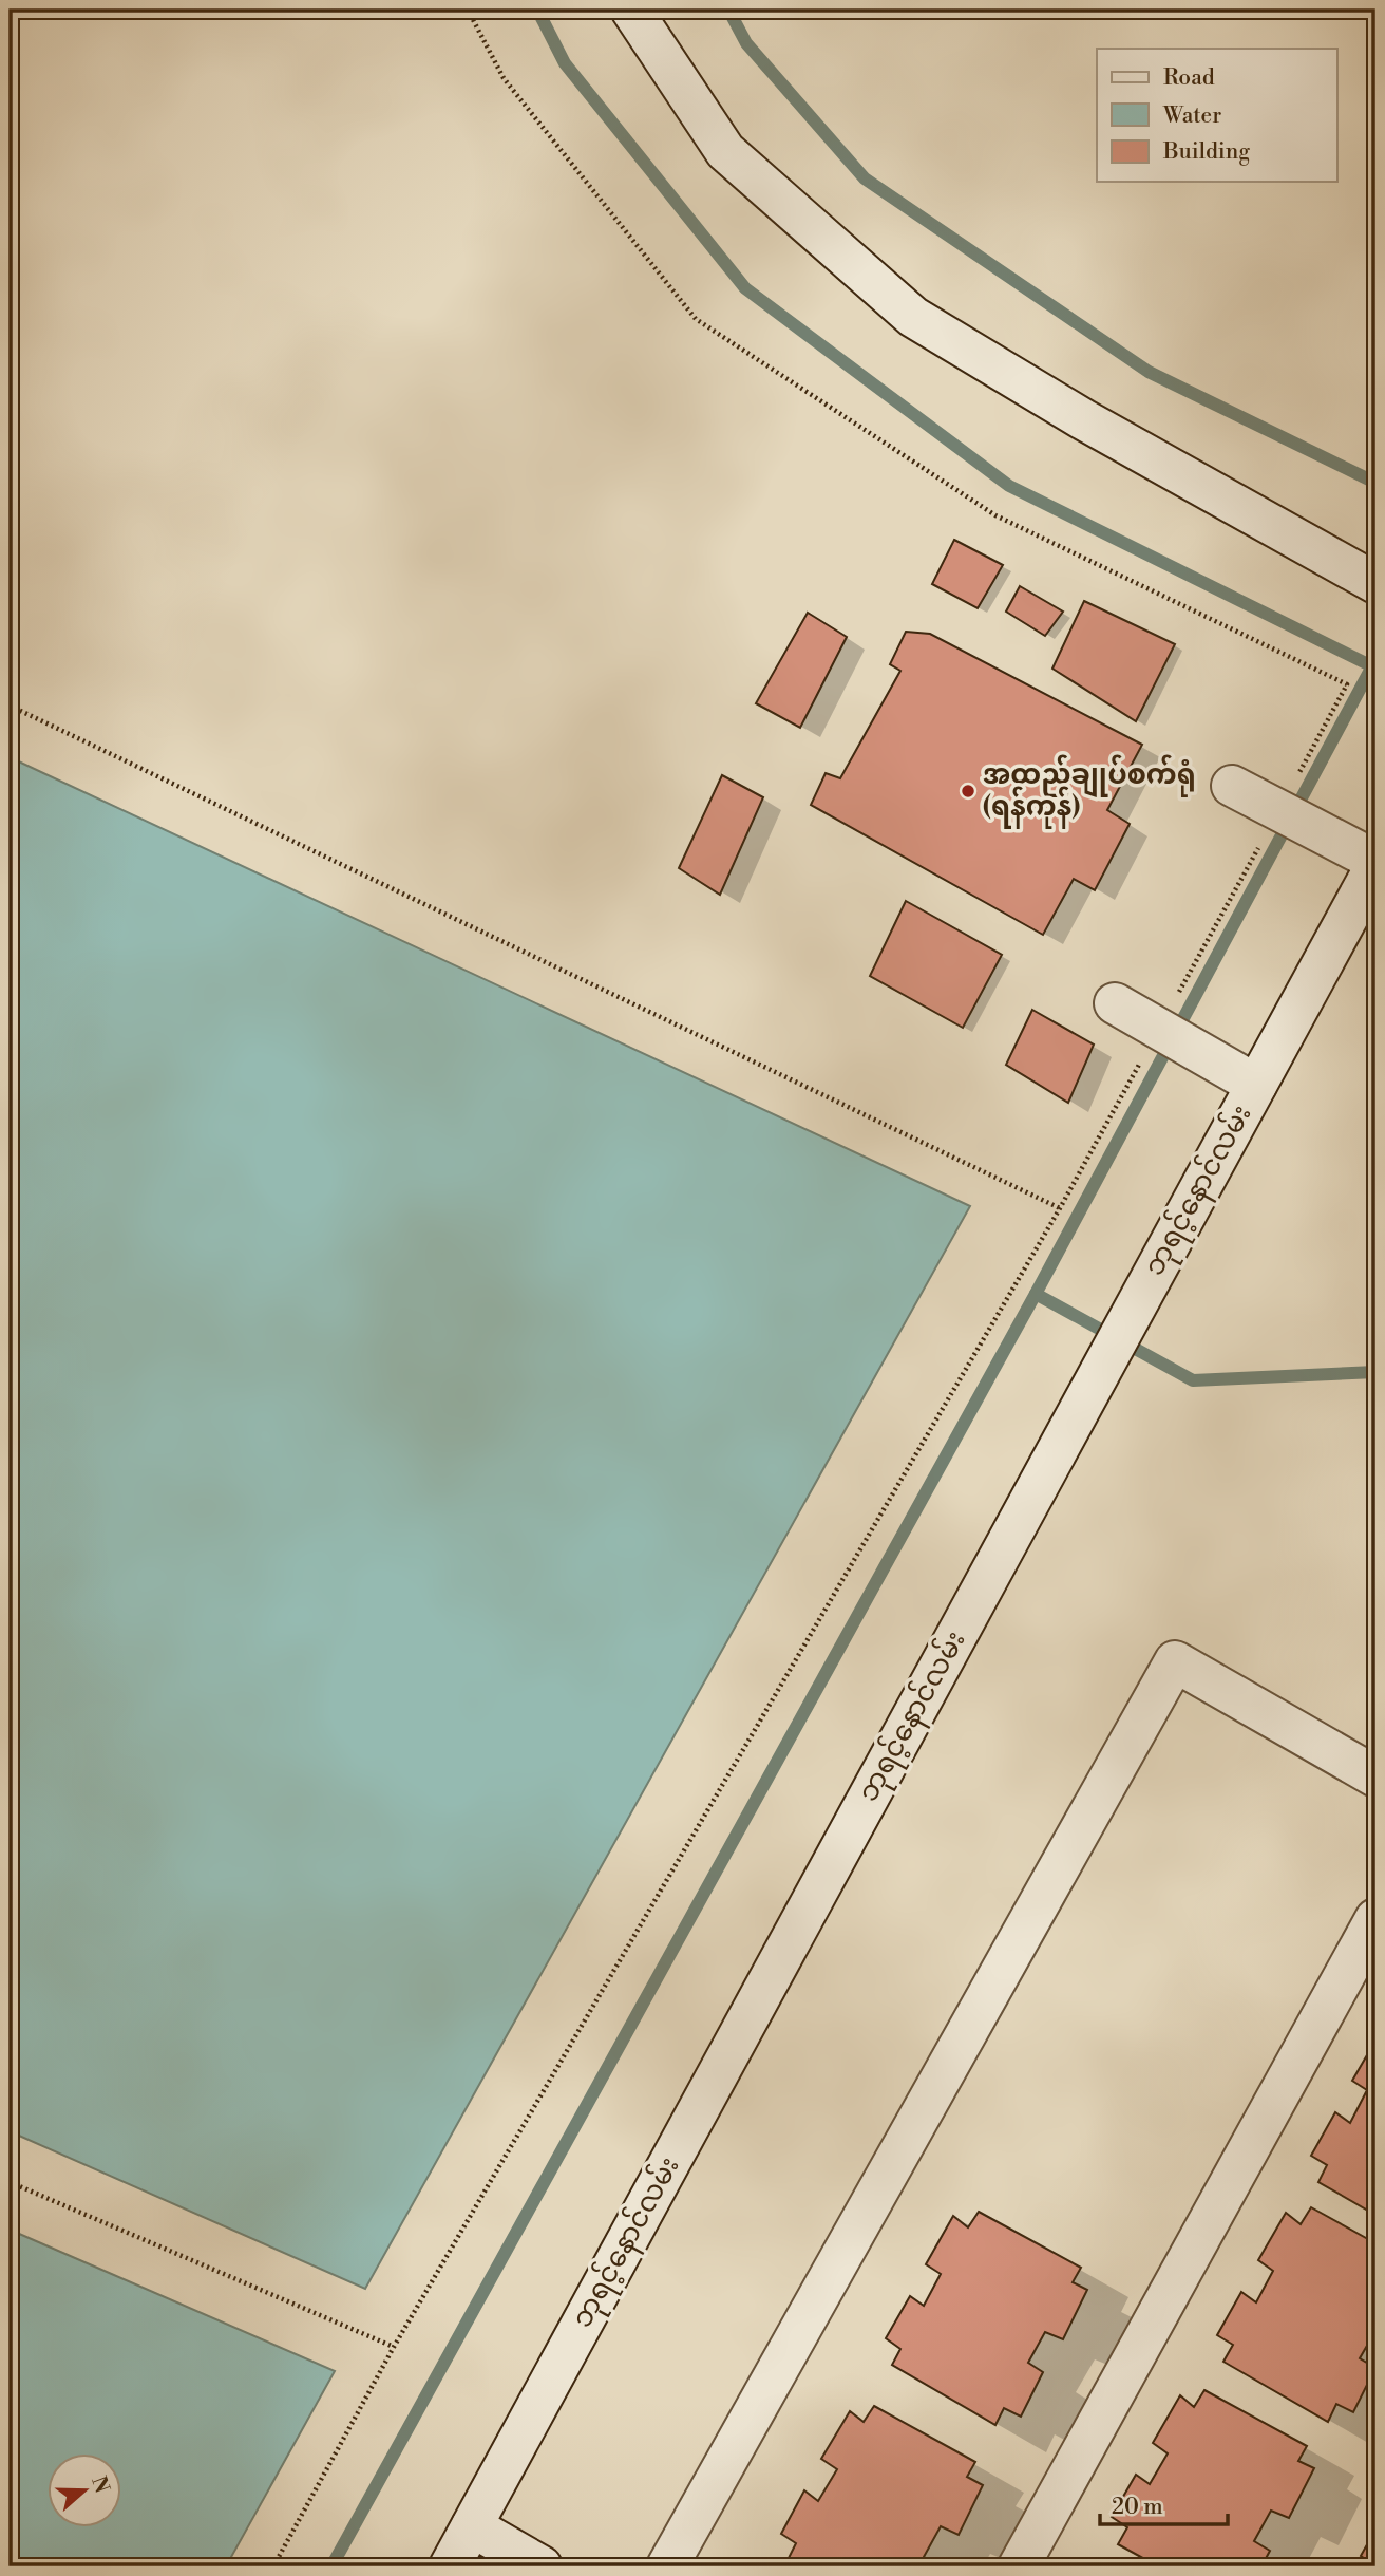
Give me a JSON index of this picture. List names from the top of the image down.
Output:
{
  "streets": {
    "street": ["ဘုရင့်နောင်လမ်း"]
  },
  "places": ["အထည်ချုပ်စက်ရုံ (ရန်ကုန်)"],
  "legend": ["Road", "Water", "Building"],
  "scale_bar": "20 m",
  "north": "right"
}
